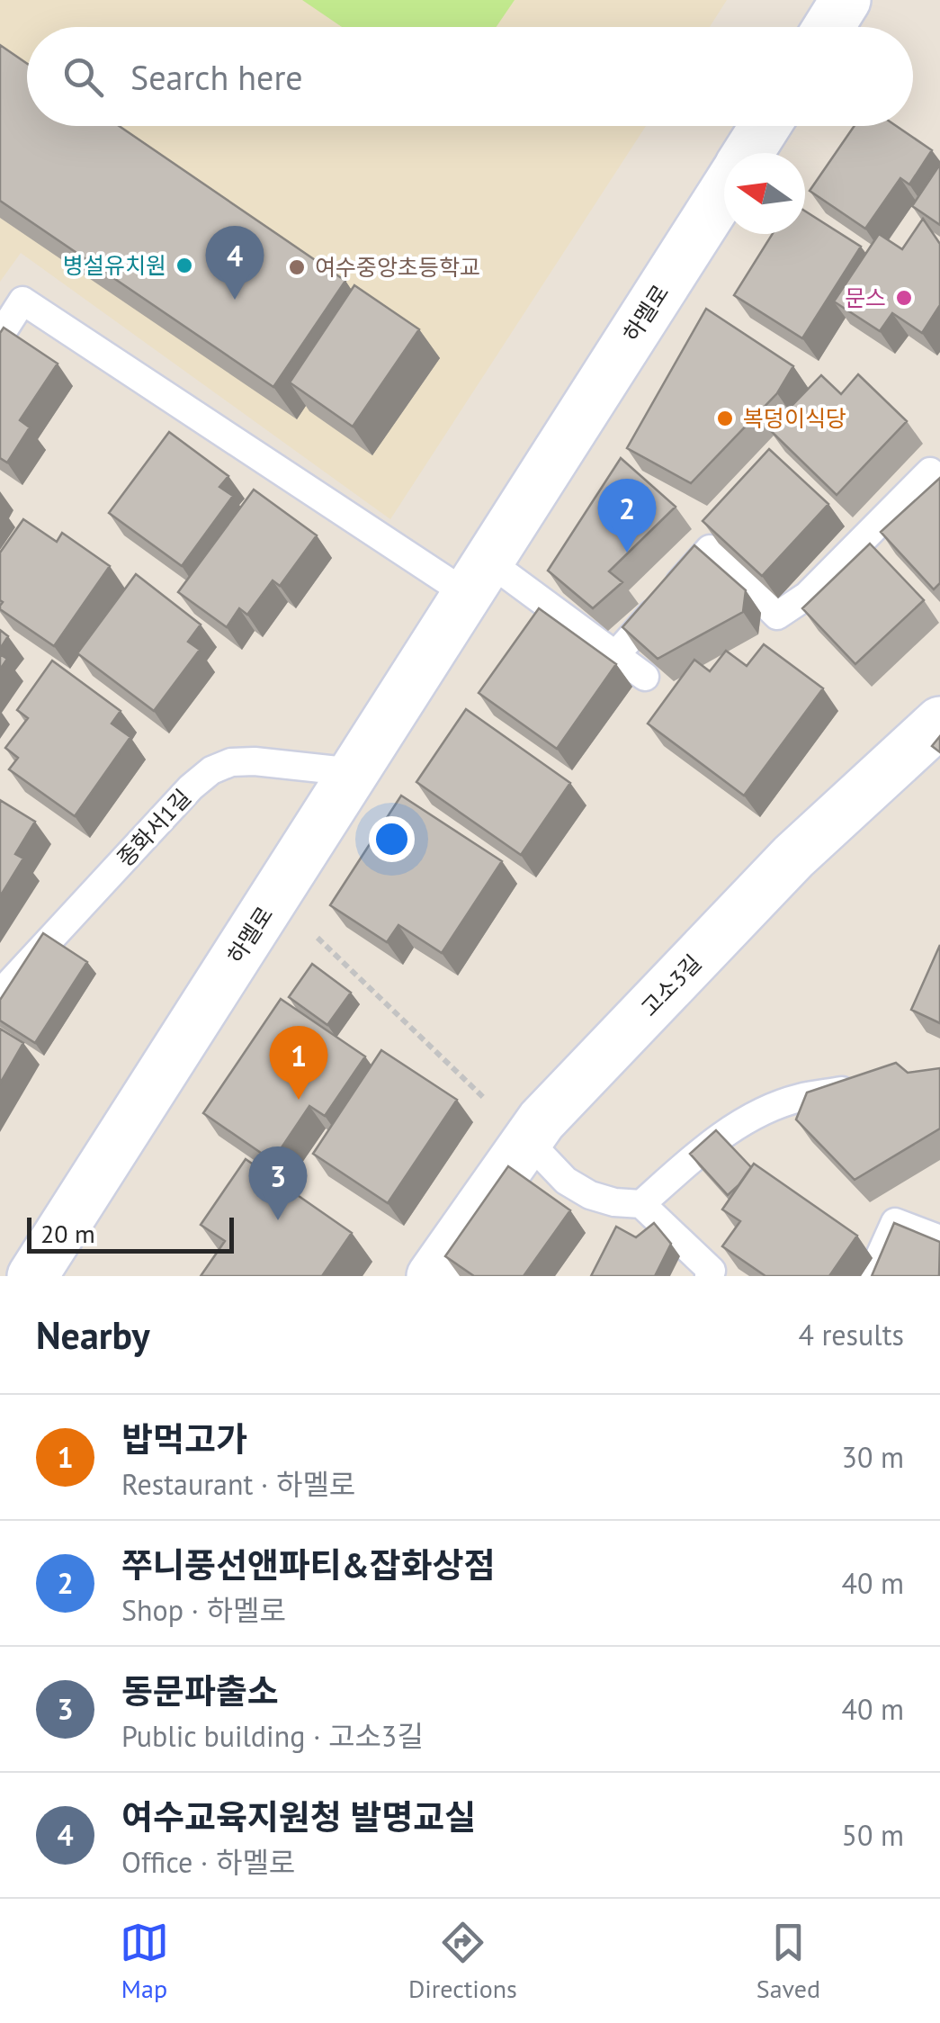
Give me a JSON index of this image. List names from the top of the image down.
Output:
{
  "streets": {
    "street": ["하멜로", "고소3길"],
    "lane": ["종화서1길"]
  },
  "crossings": [
    ["하멜로", "종화서1길"]
  ],
  "places": [
    "병설유치원",
    "여수중앙초등학교",
    "문스",
    "복덩이식당"
  ],
  "scale_bar": "20 m",
  "north": "left",
  "page": {
    "search": "Search here",
    "pins": [
      "4",
      "2",
      "1",
      "3"
    ],
    "scale": "20 m",
    "heading": ["Nearby", "4 results"],
    "list": [
      {
        "mark": "1",
        "name": "밥먹고가",
        "note": "Restaurant · 하멜로",
        "value": "30 m"
      },
      {
        "mark": "2",
        "name": "쭈니풍선앤파티&잡화상점",
        "note": "Shop · 하멜로",
        "value": "40 m"
      },
      {
        "mark": "3",
        "name": "동문파출소",
        "note": "Public building · 고소3길",
        "value": "40 m"
      },
      {
        "mark": "4",
        "name": "여수교육지원청 발명교실",
        "note": "Office · 하멜로",
        "value": "50 m"
      }
    ],
    "nav": ["Map", "Directions", "Saved"]
  }
}
